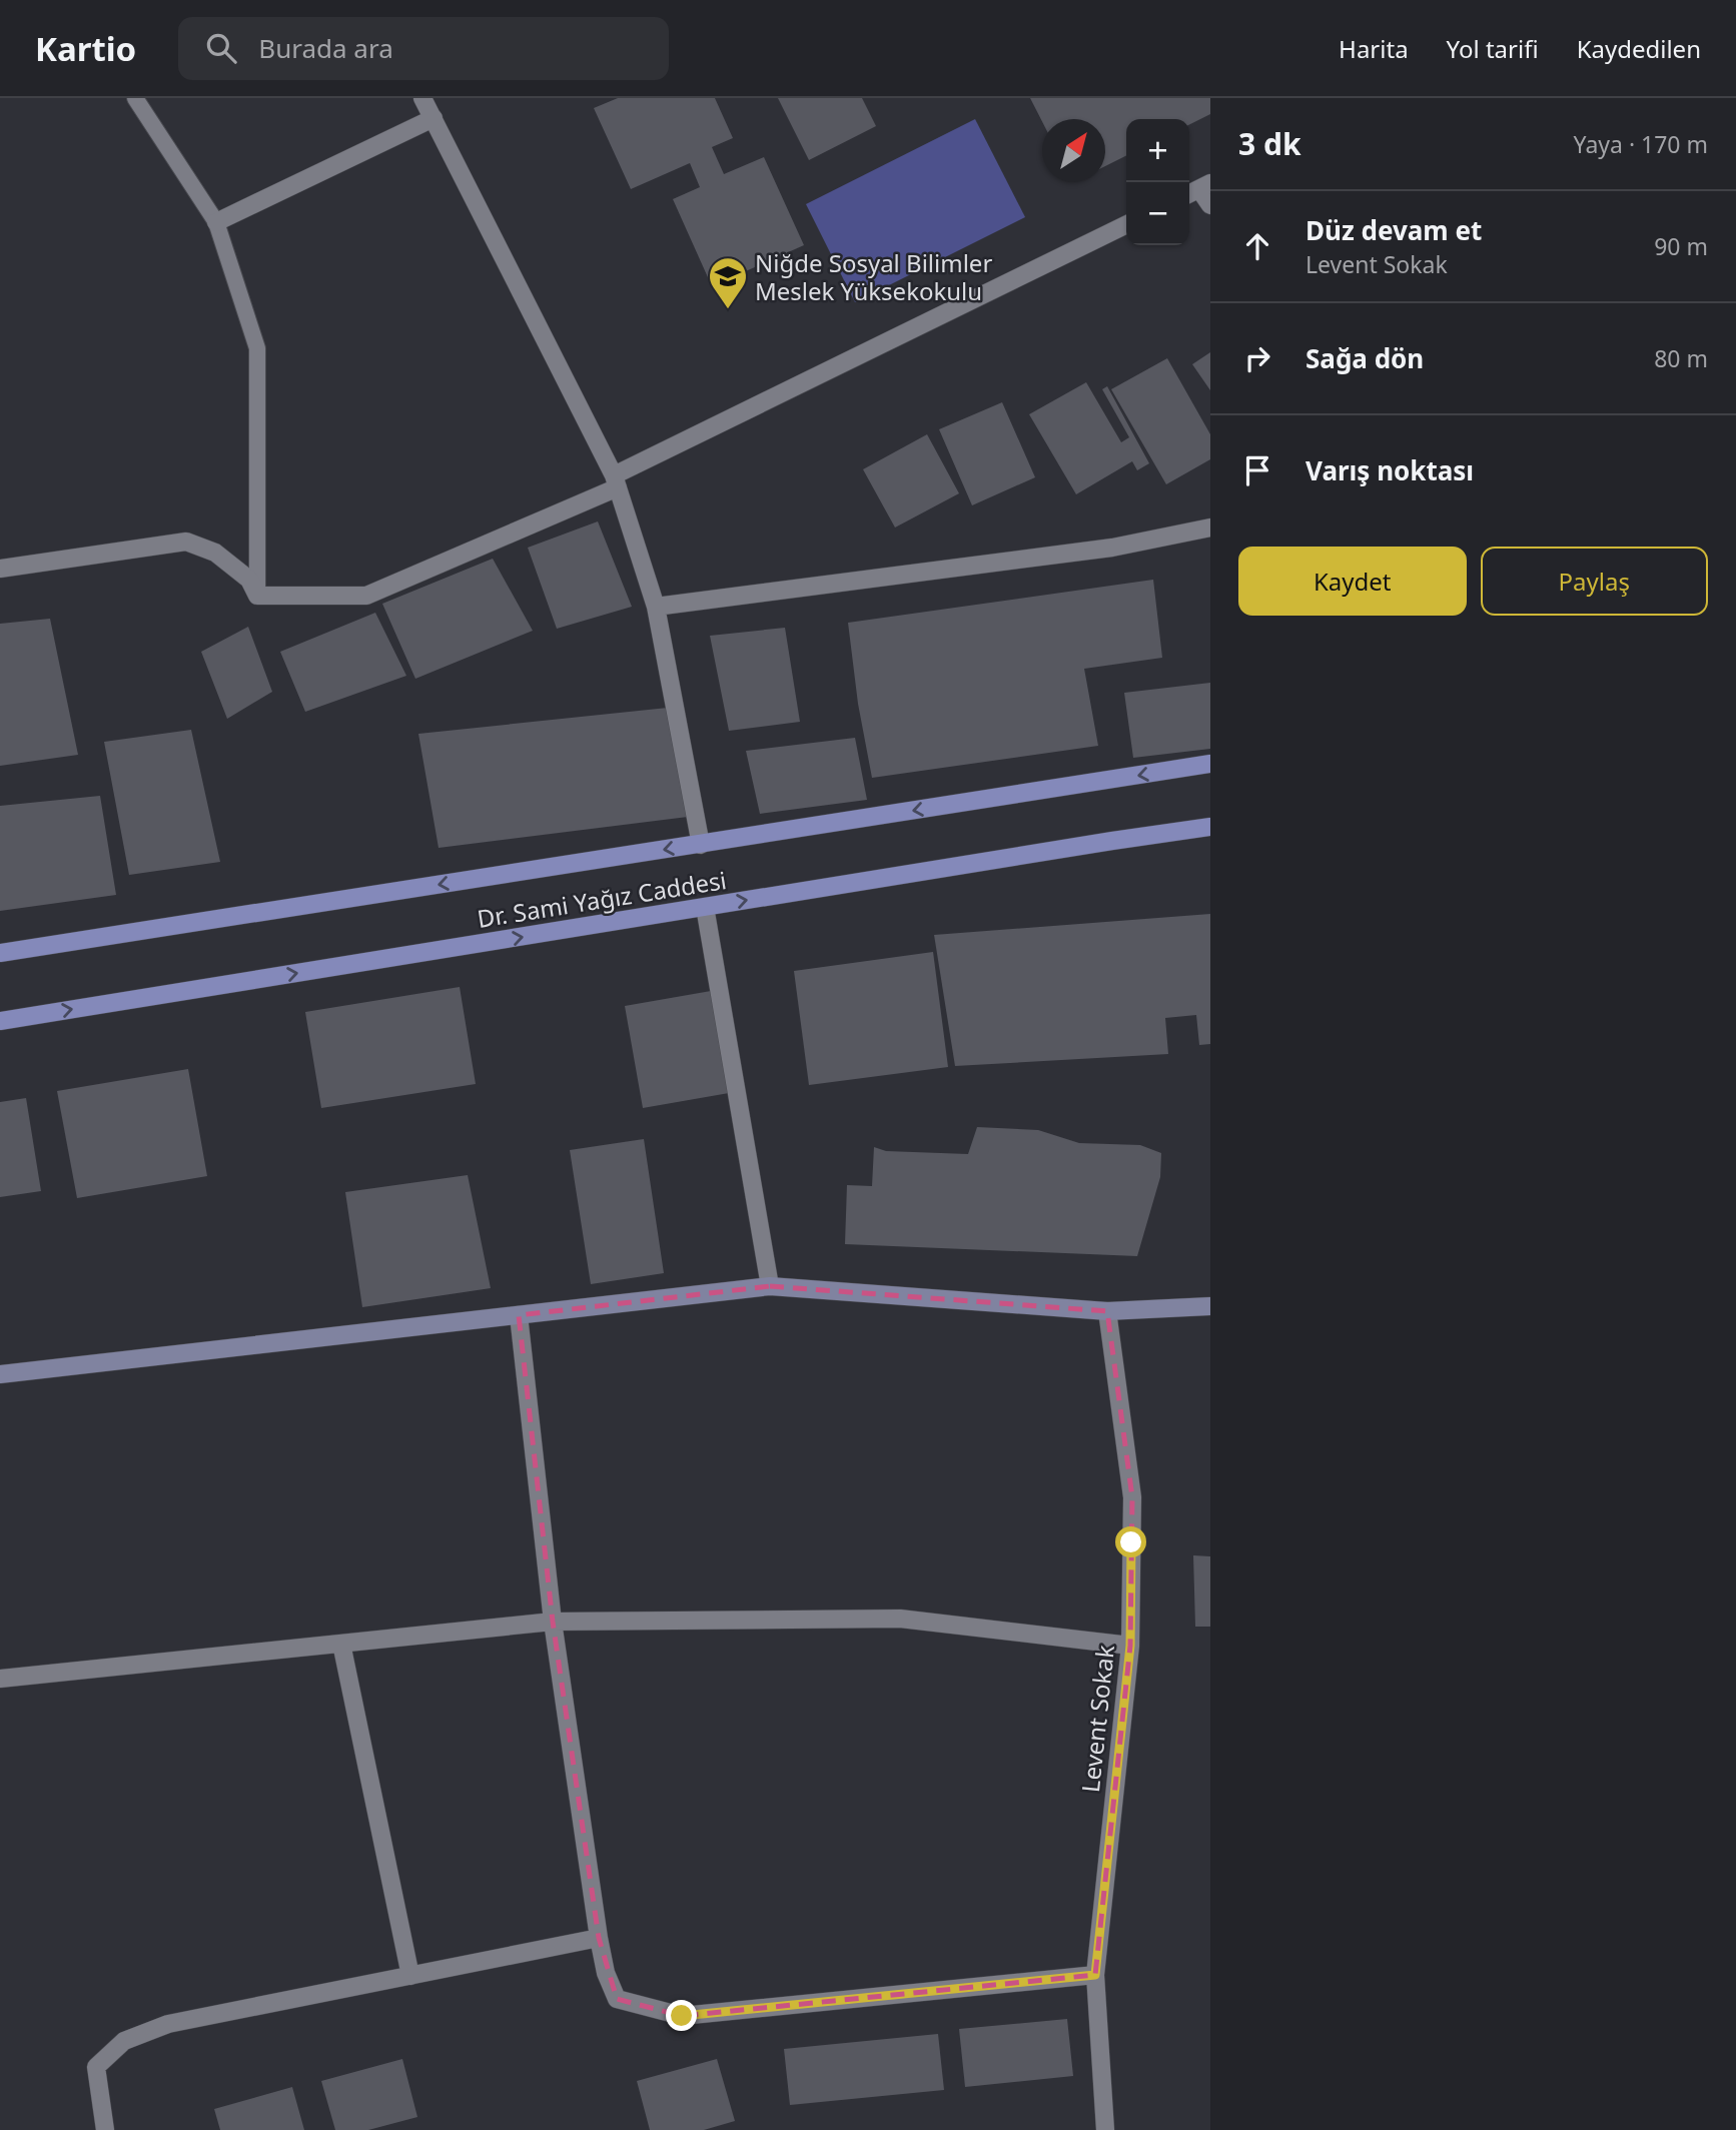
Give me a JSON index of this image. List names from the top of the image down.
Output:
{
  "streets": {
    "main road": ["Dr. Sami Yağız Caddesi"],
    "street": ["Levent Sokak"]
  },
  "places": {
    "school or university": ["Niğde Sosyal Bilimler Meslek Yüksekokulu"]
  },
  "north": "top right",
  "page": {
    "header": "Kartio",
    "search": "Burada ara",
    "nav": ["Harita", "Yol tarifi", "Kaydedilen"],
    "heading": ["3 dk", "Yaya · 170 m"],
    "map_buttons": ["+", "−"],
    "list": [
      ["Düz devam et", "Levent Sokak", "90 m"],
      ["Sağa dön", "80 m"],
      "Varış noktası"
    ],
    "buttons": ["Kaydet", "Paylaş"]
  }
}
